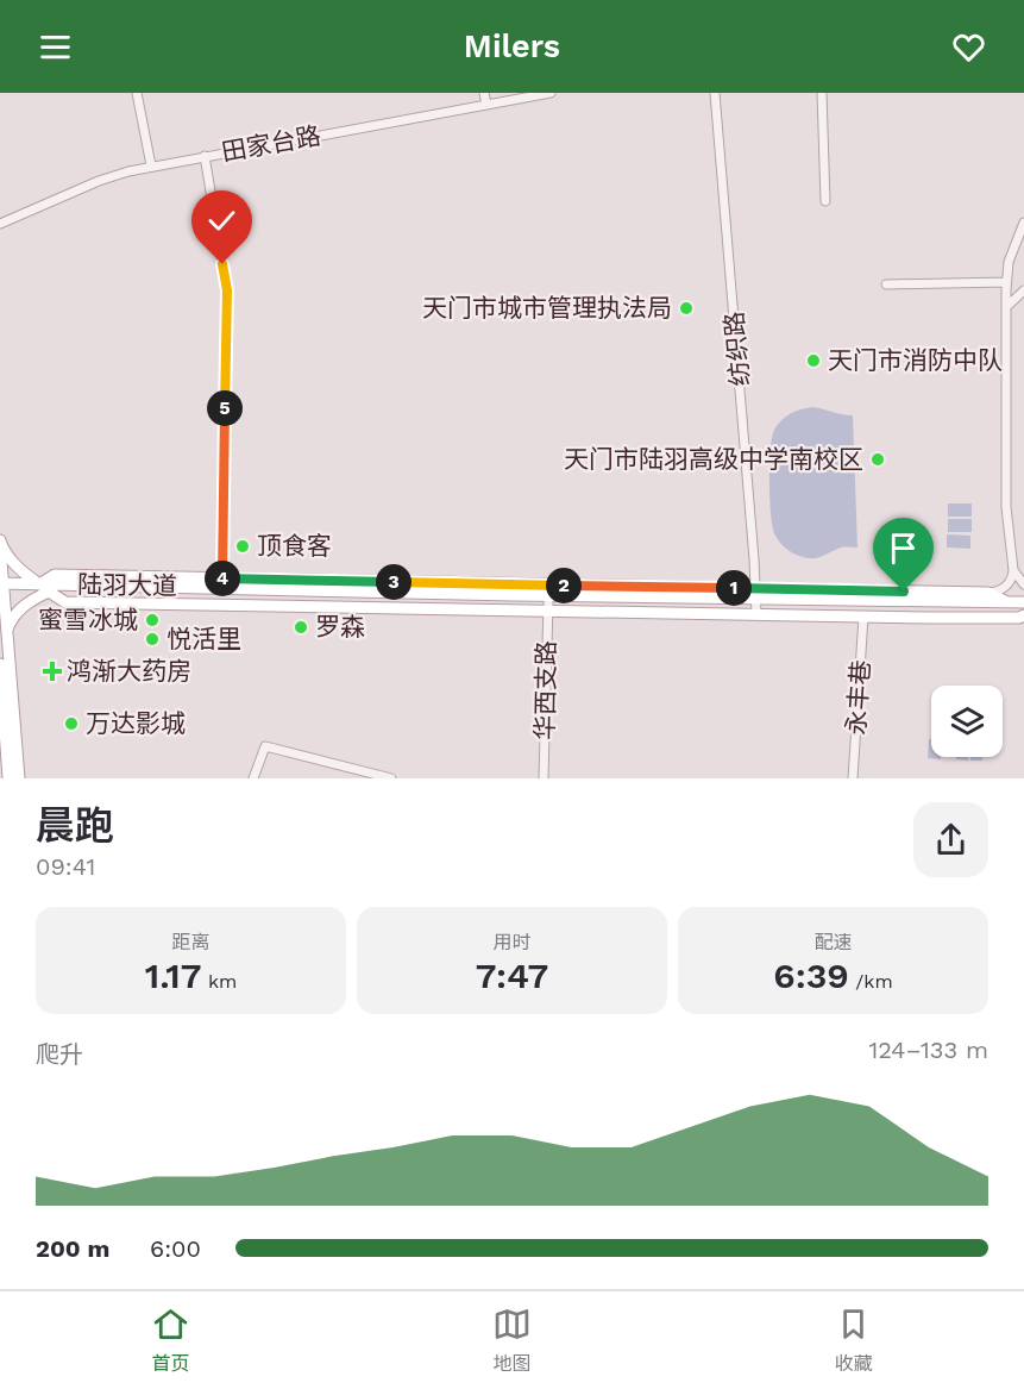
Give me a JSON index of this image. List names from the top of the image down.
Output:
{
  "streets": {
    "main road": ["陆羽大道"],
    "street": [
      "田家台路",
      "纺织路",
      "华西支路",
      "永丰巷"
    ]
  },
  "crossings": [
    ["纺织路", "陆羽大道"]
  ],
  "places": {
    "other": [
      "天门市城市管理执法局",
      "天门市消防中队",
      "天门市陆羽高级中学南校区",
      "顶食客",
      "蜜雪冰城",
      "罗森",
      "悦活里",
      "万达影城"
    ],
    "health": ["鸿渐大药房"]
  },
  "page": {
    "header": "Milers",
    "pins": [
      "5",
      "4",
      "3",
      "2",
      "1"
    ],
    "heading": ["晨跑", "09:41"],
    "stats": [
      ["距离", "1.17 km"],
      ["用时", "7:47"],
      ["配速", "6:39 /km"]
    ],
    "chart": ["爬升", "124–133 m"],
    "list": [
      {
        "name": "200 m",
        "note": "6:00"
      }
    ],
    "tabs": ["首页", "地图", "收藏"]
  }
}
